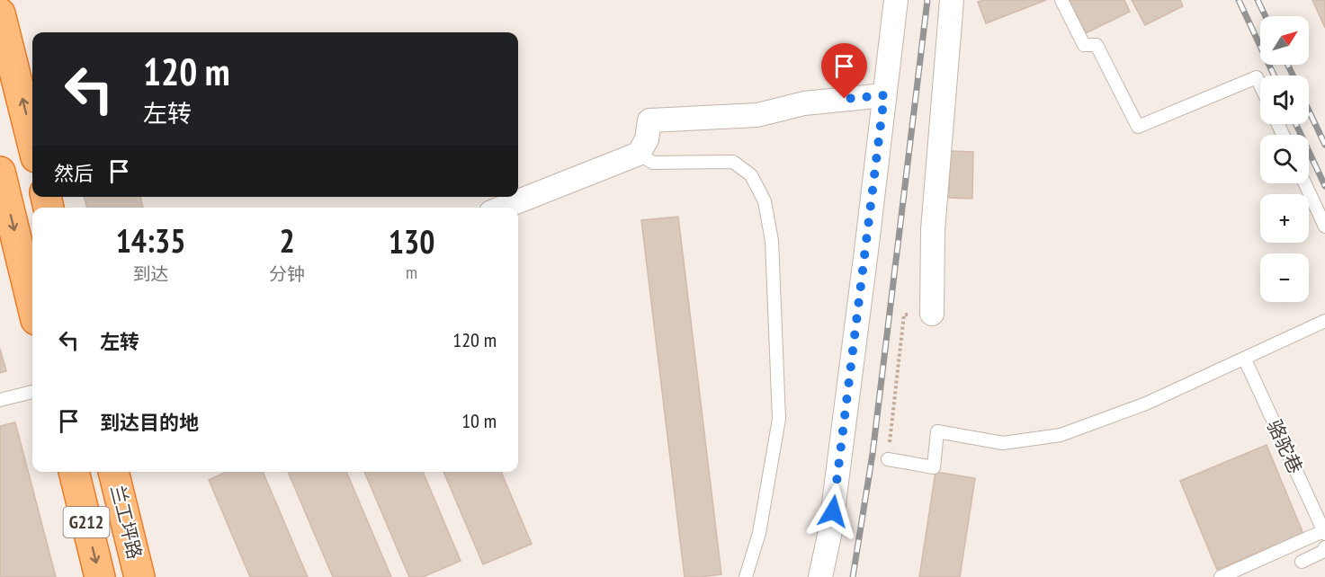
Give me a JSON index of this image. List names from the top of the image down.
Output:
{
  "streets": {
    "highway": ["G212", "兰工坪路"],
    "lane": ["骆驼巷"]
  },
  "north": "top right",
  "page": {
    "map_buttons": ["+", "−"],
    "turn": ["120 m", "左转"],
    "then": "然后",
    "eta": [
      "14:35",
      "到达",
      "2",
      "分钟",
      "130",
      "m"
    ],
    "list": [
      {
        "name": "左转",
        "value": "120 m"
      },
      {
        "name": "到达目的地",
        "value": "10 m"
      }
    ]
  }
}
